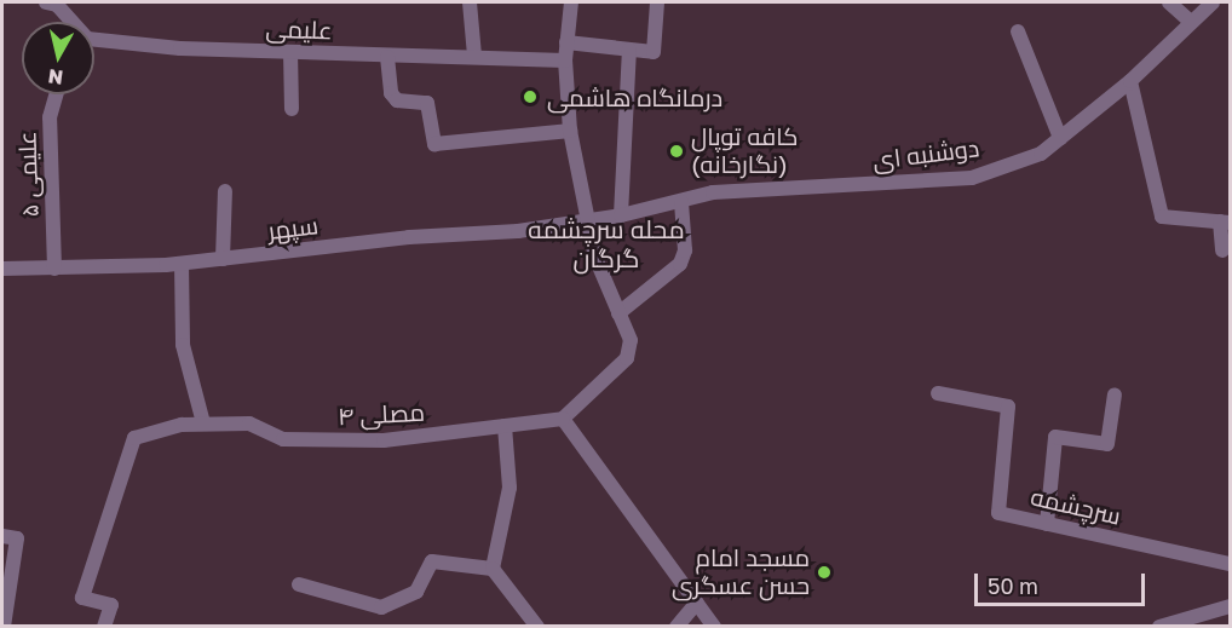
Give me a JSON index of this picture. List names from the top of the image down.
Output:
{
  "streets": {
    "street": [
      "علیمی",
      "دوشنبه ای",
      "۵ علیمی",
      "سپهر",
      "۴ مصلی",
      "سرچشمه"
    ]
  },
  "crossings": [
    ["دوشنبه ای", "سپهر"],
    ["۵ علیمی", "سپهر"]
  ],
  "districts": ["محله سرچشمه گرگان"],
  "places": ["درمانگاه هاشمی", "کافه توپال (نگارخانه)", "مسجد امام حسن عسگری"],
  "scale_bar": "50 m",
  "north": "bottom"
}
